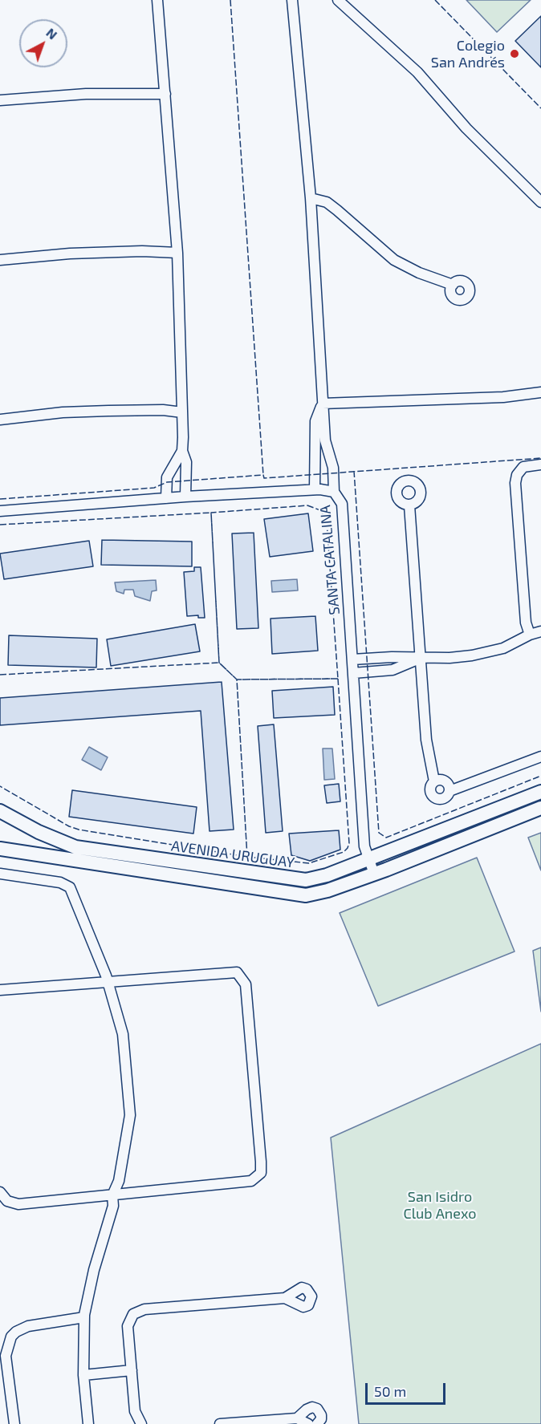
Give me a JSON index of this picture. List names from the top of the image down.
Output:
{
  "streets": {
    "main road": ["AVENIDA URUGUAY"],
    "street": ["SANTA CATALINA"]
  },
  "crossings": [
    ["SANTA CATALINA", "AVENIDA URUGUAY"]
  ],
  "parks": ["San Isidro Club Anexo"],
  "places": ["Colegio San Andrés"],
  "scale_bar": "50 m",
  "north": "top right"
}
